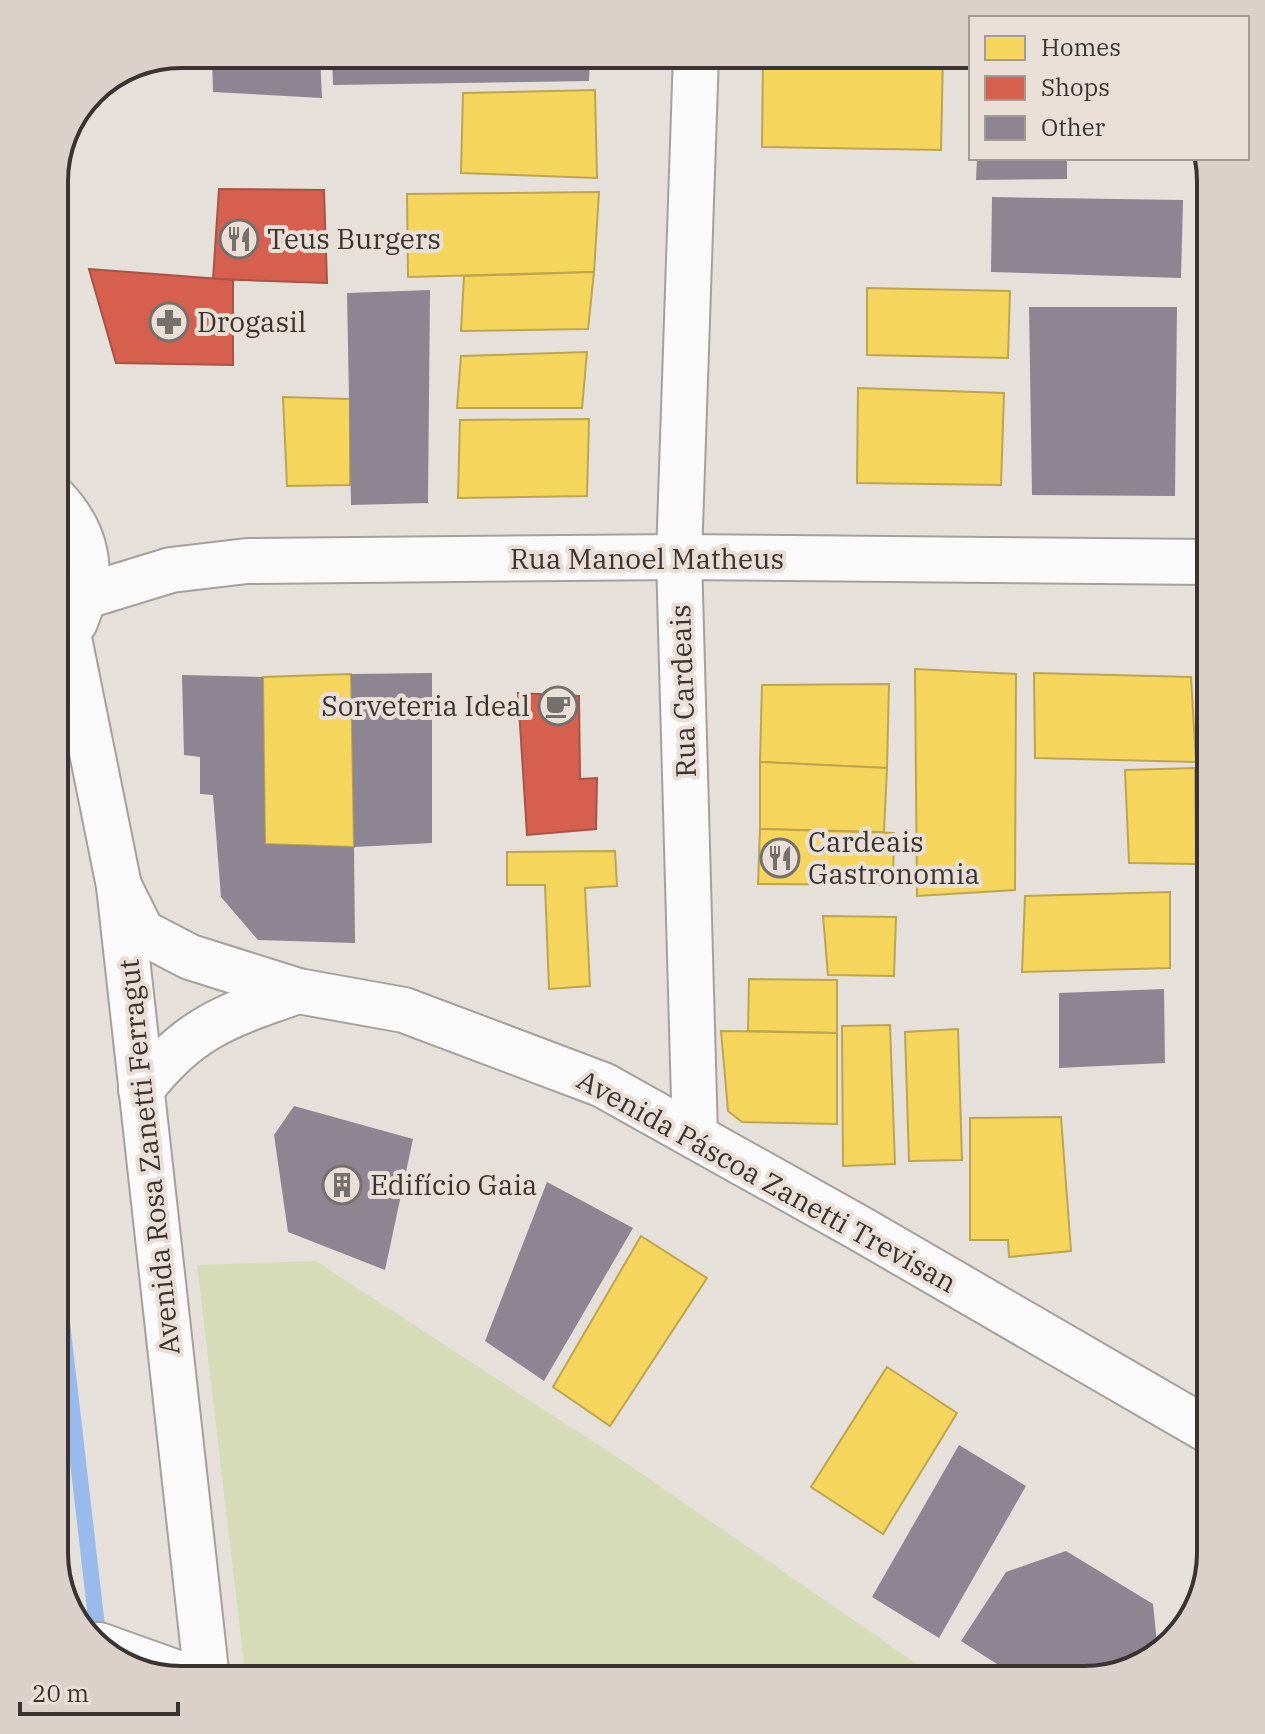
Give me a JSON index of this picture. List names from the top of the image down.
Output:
{
  "streets": {
    "street": [
      "Rua Manoel Matheus",
      "Rua Cardeais",
      "Avenida Rosa Zanetti Ferragut",
      "Avenida Páscoa Zanetti Trevisan"
    ]
  },
  "crossings": [
    ["Rua Manoel Matheus", "Rua Cardeais"],
    ["Rua Cardeais", "Avenida Páscoa Zanetti Trevisan"],
    ["Avenida Rosa Zanetti Ferragut", "Avenida Páscoa Zanetti Trevisan"]
  ],
  "places": {
    "restaurant": ["Teus Burgers", "Cardeais Gastronomia"],
    "pharmacy": ["Drogasil"],
    "cafe": ["Sorveteria Ideal"],
    "building": ["Edifício Gaia"]
  },
  "legend": ["Homes", "Shops", "Other"],
  "scale_bar": "20 m"
}
